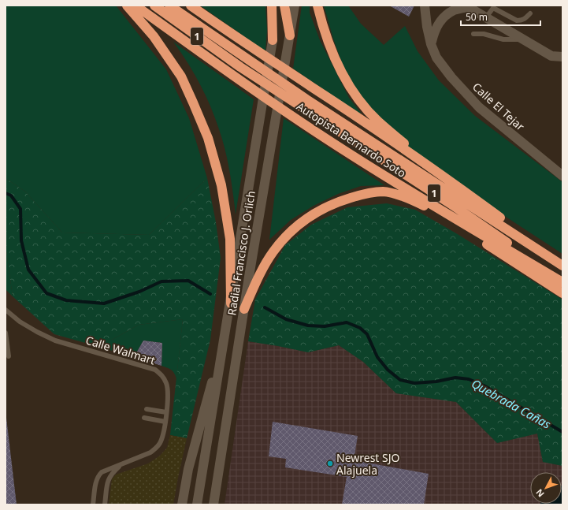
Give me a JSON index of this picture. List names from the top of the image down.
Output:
{
  "streets": {
    "highway": ["1", "Autopista Bernardo Soto"],
    "main road": ["Calle El Tejar", "Radial Francisco J. Orlich"],
    "lane": ["Calle Walmart"]
  },
  "crossings": [
    ["1", "Autopista Bernardo Soto"]
  ],
  "water": ["Quebrada Cañas"],
  "places": ["Newrest SJO Alajuela"],
  "scale_bar": "50 m",
  "north": "bottom left"
}
